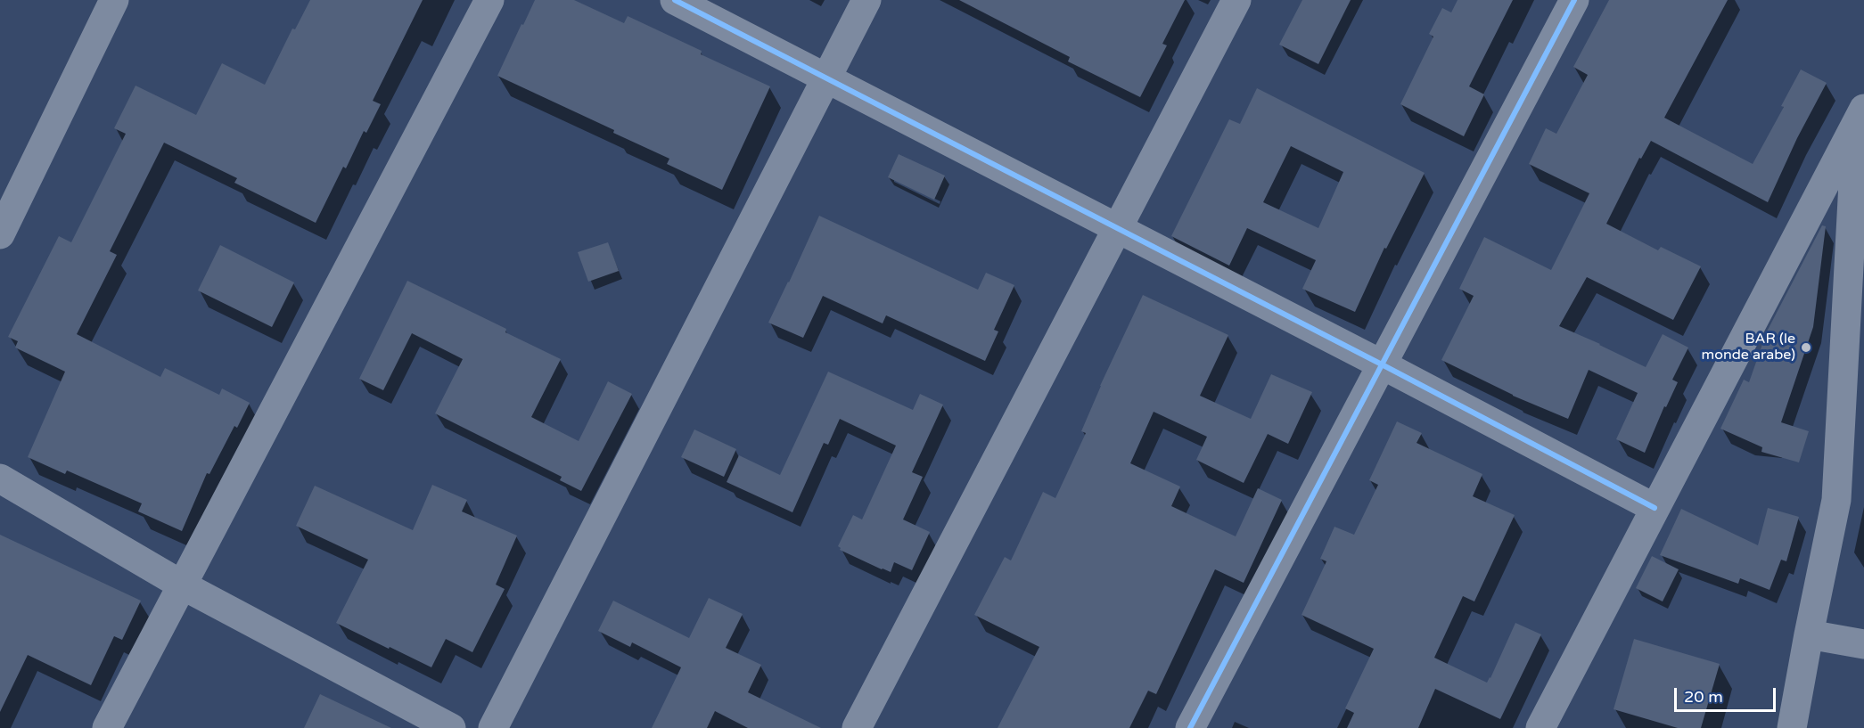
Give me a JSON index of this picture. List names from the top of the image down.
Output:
{
  "places": ["BAR (le monde arabe)"],
  "scale_bar": "20 m"
}
